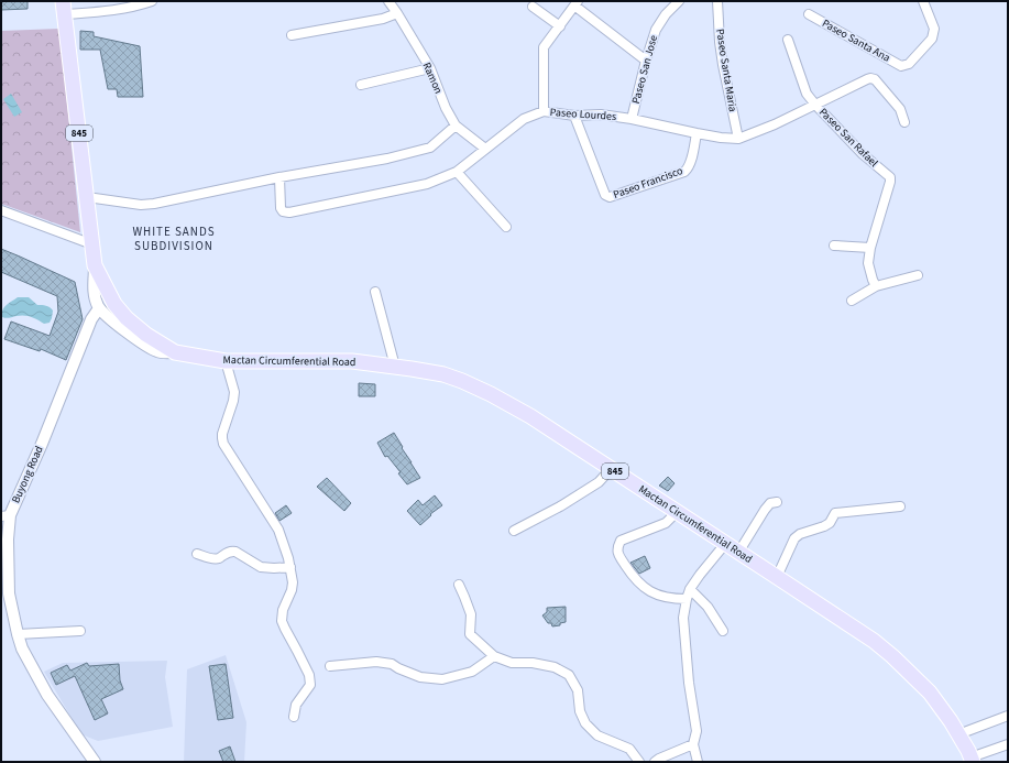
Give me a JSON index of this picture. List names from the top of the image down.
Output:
{
  "streets": {
    "main road": ["845", "Mactan Circumferential Road"],
    "street": [
      "Paseo Santa Ana",
      "Paseo San Jose",
      "Paseo Santa Maria",
      "Ramon",
      "Paseo Lourdes",
      "Paseo San Rafael",
      "Paseo Francisco",
      "Buyong Road"
    ]
  },
  "crossings": [
    ["Paseo San Jose", "Paseo Lourdes"],
    ["Paseo Santa Maria", "Paseo Lourdes"],
    ["Ramon", "Paseo Lourdes"],
    ["Paseo Lourdes", "Paseo San Rafael"],
    ["Paseo Lourdes", "Paseo Francisco"]
  ],
  "districts": ["WHITE SANDS SUBDIVISION"]
}
